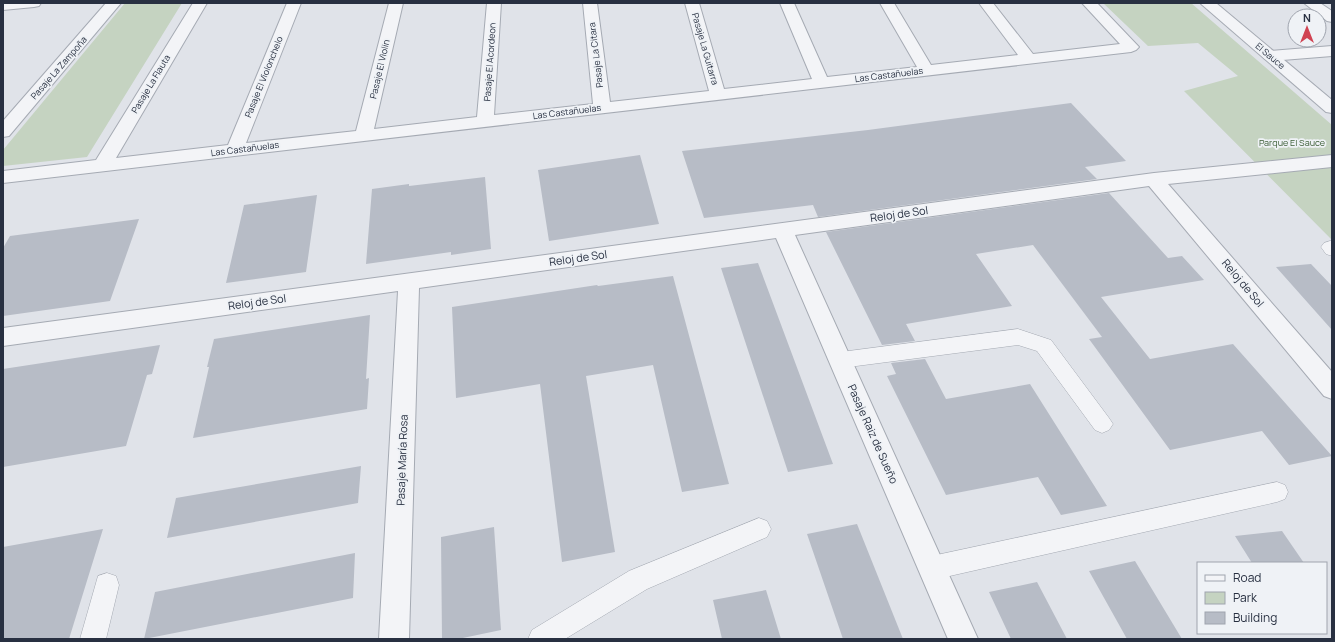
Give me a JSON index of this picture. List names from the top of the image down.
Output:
{
  "streets": {
    "street": [
      "Pasaje La Guitarra",
      "Pasaje La Citara",
      "El Sauce",
      "Pasaje El Acordeon",
      "Pasaje La Zampoña",
      "Pasaje El Violin",
      "Las Castañuelas",
      "Pasaje El Violonchelo",
      "Pasaje La Flauta",
      "Reloj de Sol",
      "Pasaje Raiz de Sueño",
      "Pasaje María Rosa"
    ]
  },
  "crossings": [
    ["Pasaje La Guitarra", "Las Castañuelas"],
    ["Pasaje La Citara", "Las Castañuelas"],
    ["Pasaje El Acordeon", "Las Castañuelas"],
    ["Pasaje El Violin", "Las Castañuelas"],
    ["Las Castañuelas", "Pasaje El Violonchelo"],
    ["Las Castañuelas", "Pasaje La Flauta"],
    ["Reloj de Sol", "Pasaje Raiz de Sueño"],
    ["Reloj de Sol", "Pasaje María Rosa"]
  ],
  "parks": ["Parque El Sauce"],
  "legend": ["Road", "Park", "Building"],
  "north": "top"
}
